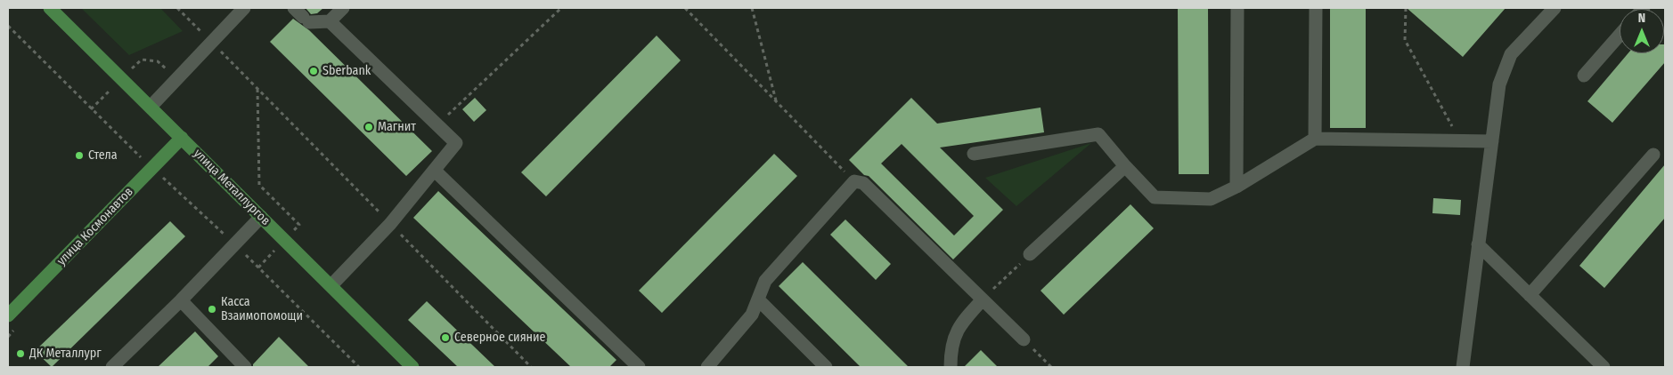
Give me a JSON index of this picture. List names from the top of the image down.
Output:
{
  "streets": {
    "main road": ["улица Металлургов", "улица Космонавтов"]
  },
  "crossings": [
    ["улица Металлургов", "улица Космонавтов"]
  ],
  "places": [
    "Sberbank",
    "Магнит",
    "Стела",
    "Касса Взаимопомощи",
    "Северное сияние",
    "ДК Металлург"
  ],
  "north": "top"
}
